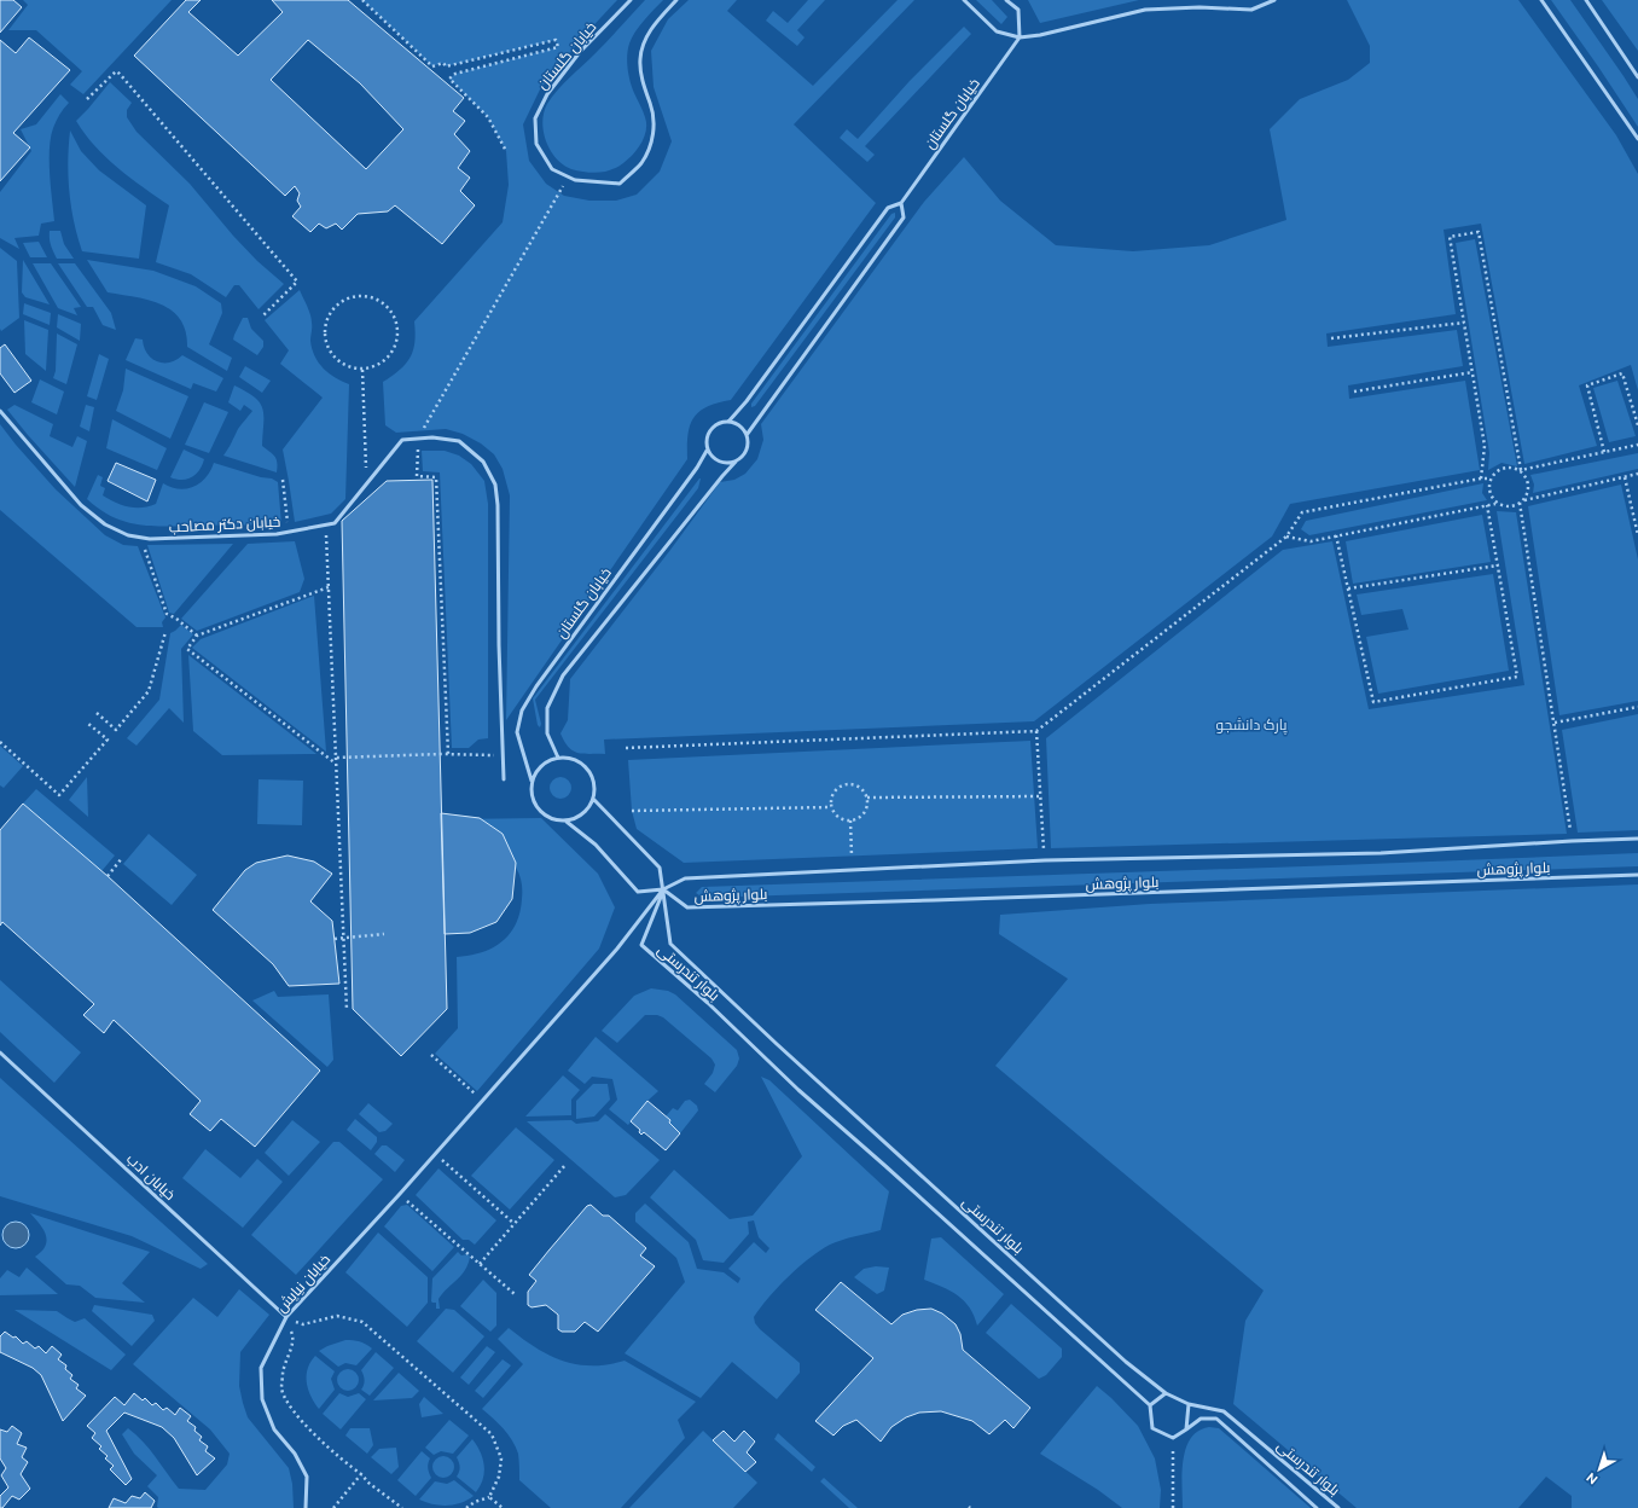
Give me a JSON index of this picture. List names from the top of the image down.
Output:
{
  "streets": {
    "lane": [
      "خیابان گلستان",
      "خیابان دکتر مصاحب",
      "بلوار پژوهش",
      "بلوار تندرستی",
      "خیابان ادب",
      "خیابان نیایش"
    ]
  },
  "crossings": [
    ["بلوار پژوهش", "بلوار تندرستی"],
    ["بلوار پژوهش", "خیابان نیایش"],
    ["بلوار تندرستی", "خیابان نیایش"],
    ["خیابان ادب", "خیابان نیایش"]
  ],
  "parks": ["پارک دانشجو"],
  "north": "bottom left"
}
